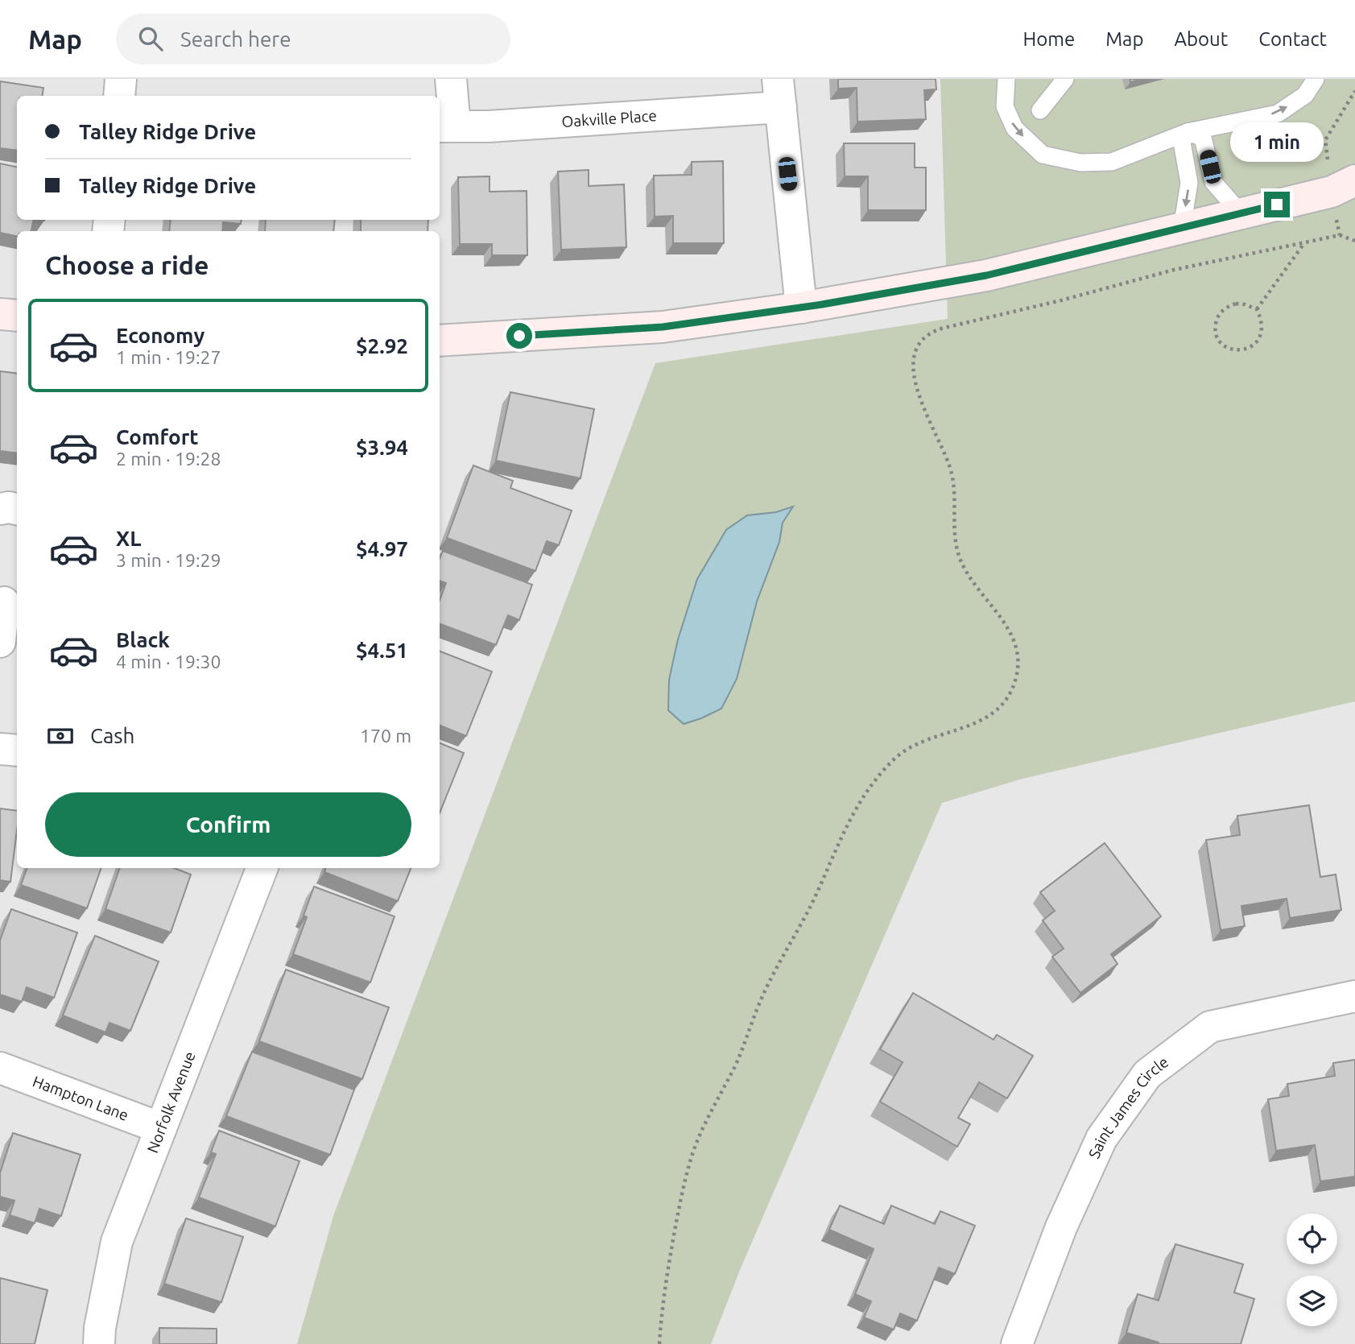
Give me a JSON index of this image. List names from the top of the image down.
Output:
{
  "streets": {
    "street": [
      "Oakville Place",
      "Hampton Lane",
      "Norfolk Avenue",
      "Saint James Circle"
    ]
  },
  "crossings": [
    ["Hampton Lane", "Norfolk Avenue"]
  ],
  "page": {
    "header": "Map",
    "search": "Search here",
    "nav": [
      "Home",
      "Map",
      "About",
      "Contact"
    ],
    "banner": ["Talley Ridge Drive", "Talley Ridge Drive"],
    "bubble": "1 min",
    "heading": "Choose a ride",
    "list": [
      {
        "name": "Economy",
        "note": "1 min · 19:27",
        "value": "$2.92"
      },
      {
        "name": "Comfort",
        "note": "2 min · 19:28",
        "value": "$3.94"
      },
      {
        "name": "XL",
        "note": "3 min · 19:29",
        "value": "$4.97"
      },
      {
        "name": "Black",
        "note": "4 min · 19:30",
        "value": "$4.51"
      }
    ],
    "pay": ["Cash", "170 m"],
    "buttons": "Confirm"
  }
}
